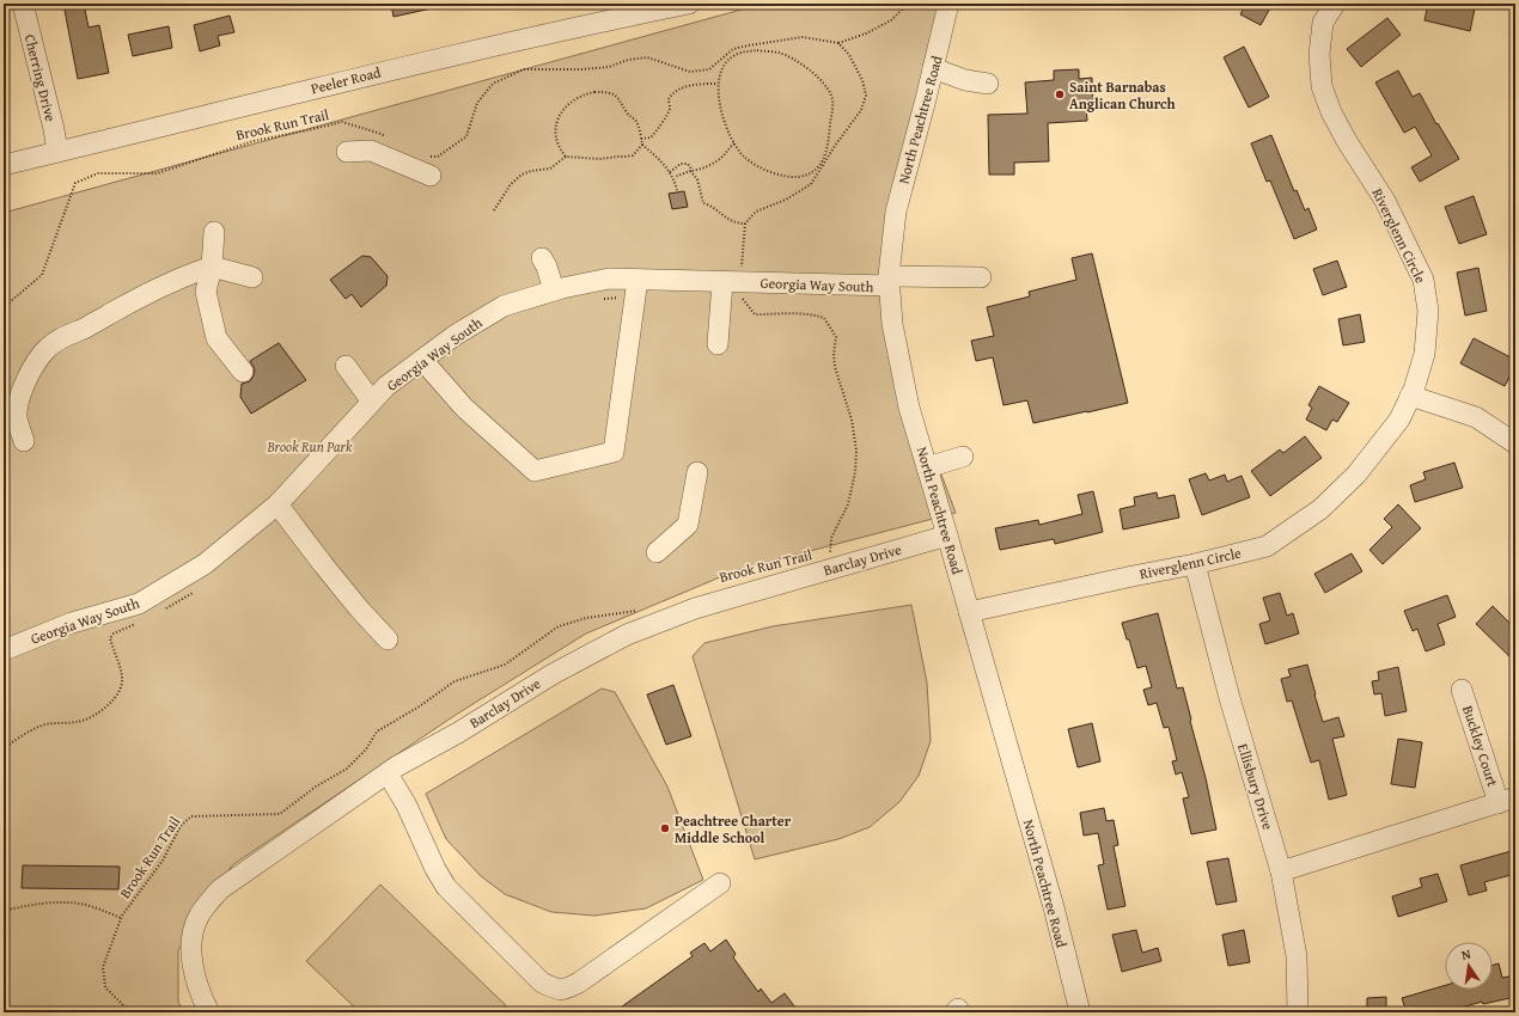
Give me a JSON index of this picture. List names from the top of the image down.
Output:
{
  "streets": {
    "street": [
      "Cherring Drive",
      "Peeler Road",
      "North Peachtree Road",
      "Riverglenn Circle",
      "Georgia Way South",
      "Barclay Drive",
      "Buckley Court",
      "Ellisbury Drive"
    ],
    "path": ["Brook Run Trail"]
  },
  "crossings": [
    ["Cherring Drive", "Peeler Road"],
    ["North Peachtree Road", "Riverglenn Circle"],
    ["North Peachtree Road", "Georgia Way South"],
    ["North Peachtree Road", "Barclay Drive"],
    ["Brook Run Trail", "Georgia Way South"],
    ["Riverglenn Circle", "Ellisbury Drive"]
  ],
  "parks": ["Brook Run Park"],
  "places": ["Saint Barnabas Anglican Church", "Peachtree Charter Middle School"],
  "north": "top"
}
